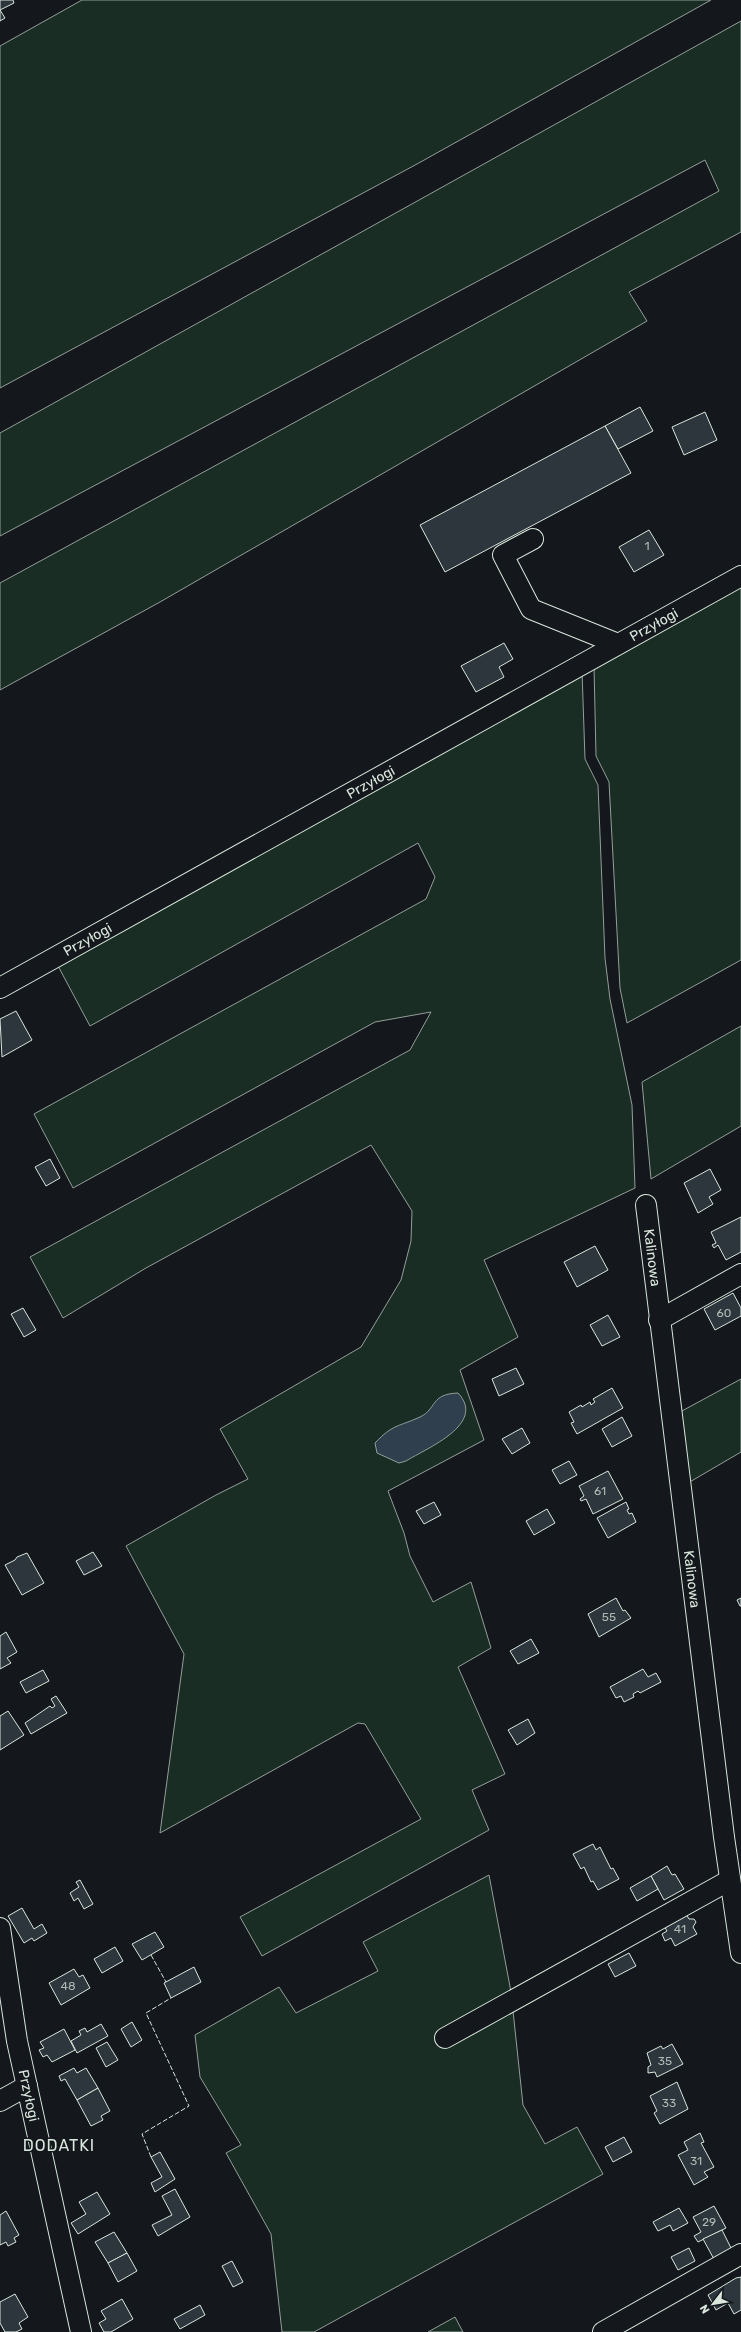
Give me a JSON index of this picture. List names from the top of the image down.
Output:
{
  "streets": {
    "street": ["Przyłogi", "Kalinowa"]
  },
  "districts": ["DODATKI"],
  "house_numbers": [
    "1",
    "60",
    "61",
    "55",
    "41",
    "48",
    "35",
    "33",
    "31",
    "29"
  ],
  "north": "bottom left"
}
